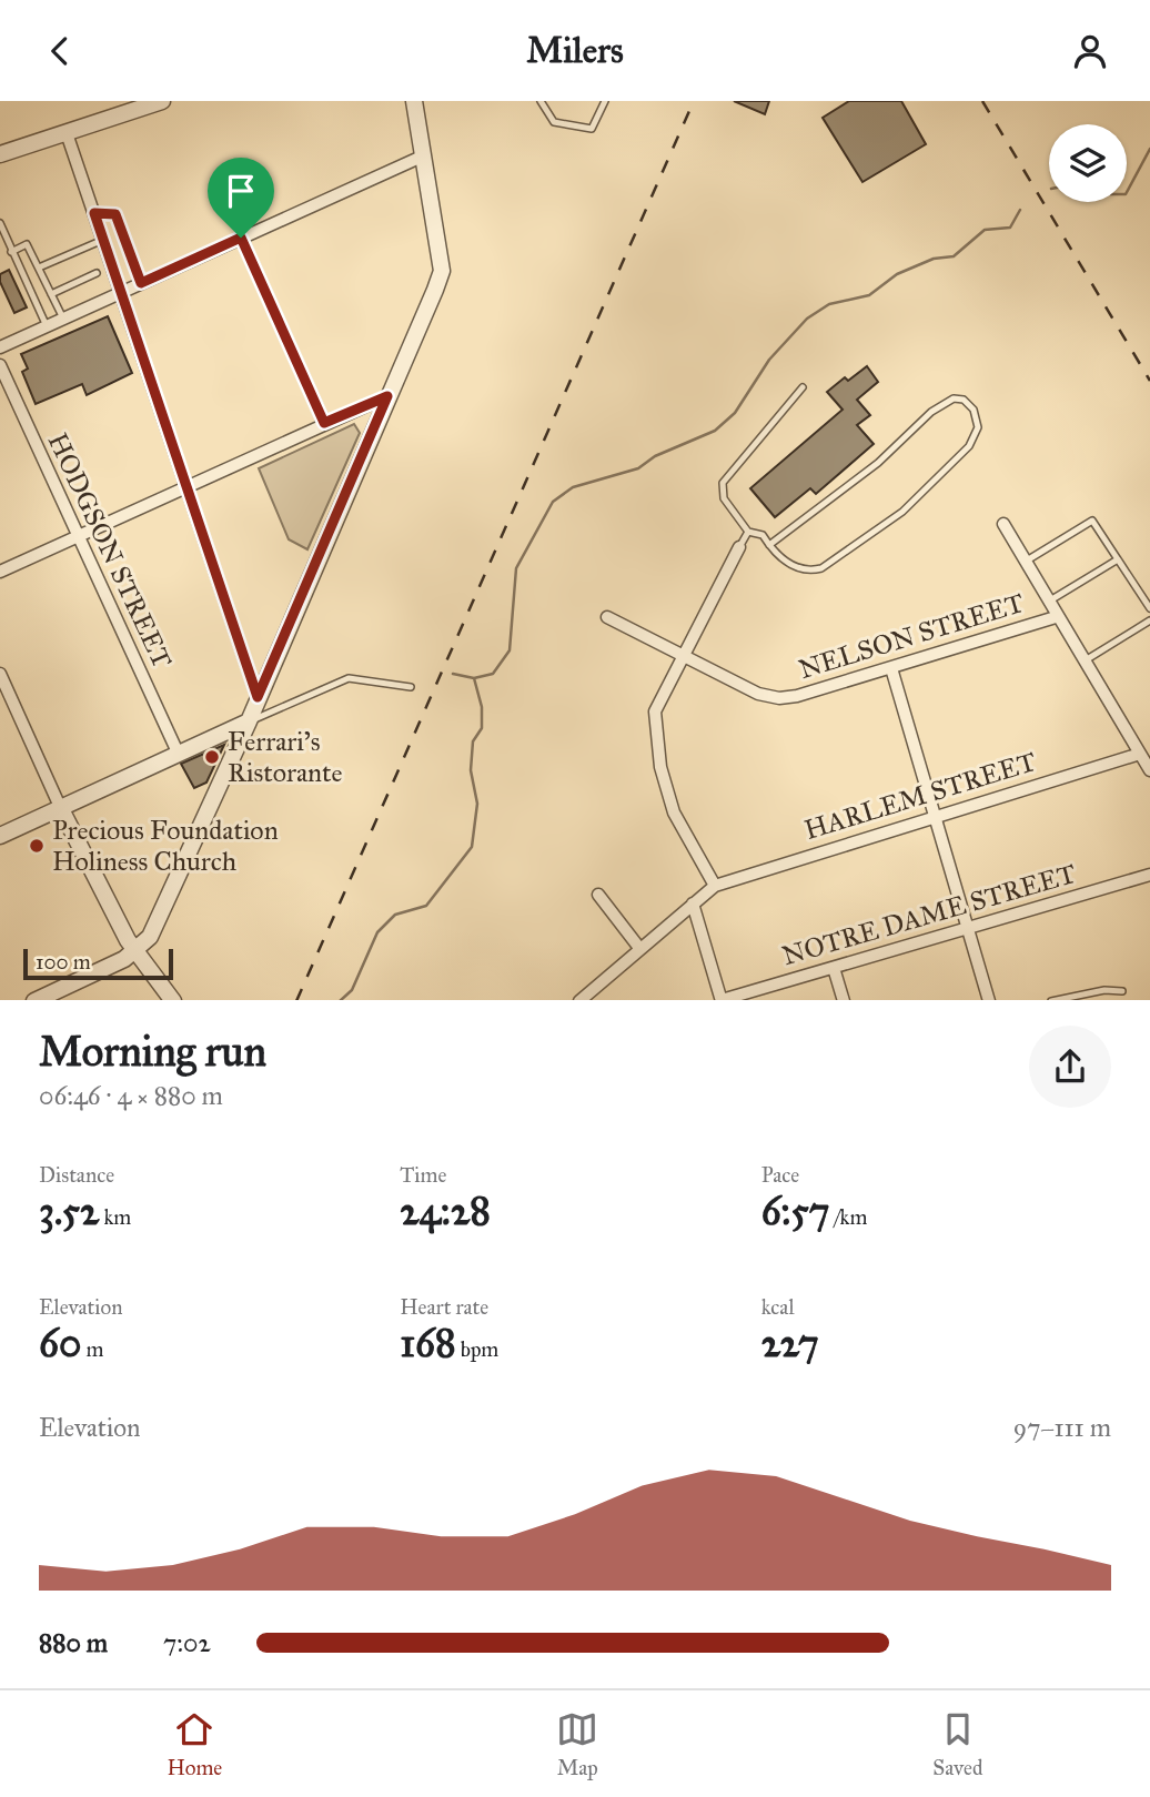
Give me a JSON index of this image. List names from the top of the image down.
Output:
{
  "streets": {
    "street": [
      "HODGSON STREET",
      "NELSON STREET",
      "HARLEM STREET",
      "NOTRE DAME STREET"
    ]
  },
  "places": ["Ferrari's Ristorante", "Precious Foundation Holiness Church"],
  "scale_bar": "100 m",
  "page": {
    "header": "Milers",
    "scale": "100 m",
    "heading": ["Morning run", "06:46 · 4 × 880 m"],
    "stats": [
      ["Distance", "3.52 km"],
      ["Time", "24:28"],
      ["Pace", "6:57 /km"],
      ["Elevation", "60 m"],
      ["Heart rate", "168 bpm"],
      ["kcal", "227"]
    ],
    "chart": ["Elevation", "97–111 m"],
    "list": [
      {
        "name": "880 m",
        "note": "7:02"
      }
    ],
    "tabs": ["Home", "Map", "Saved"]
  }
}
